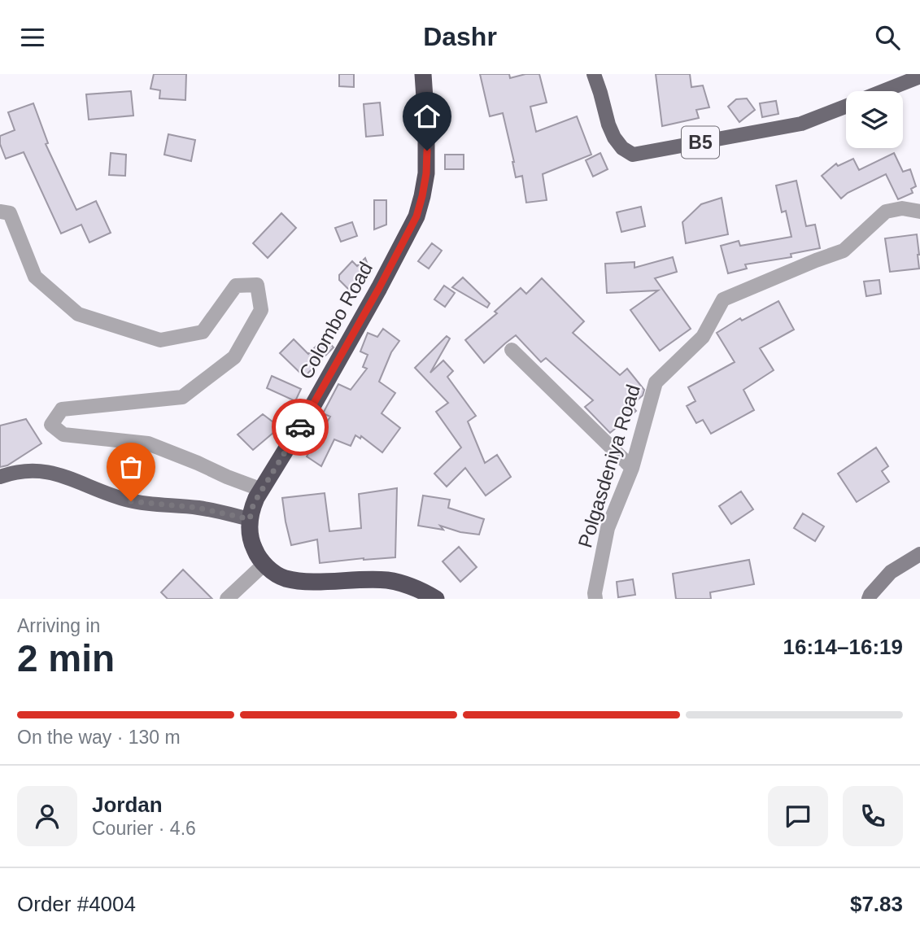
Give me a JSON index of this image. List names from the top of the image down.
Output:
{
  "streets": {
    "highway": ["Colombo Road"],
    "main road": ["B5"],
    "street": ["Polgasdeniya Road"]
  },
  "page": {
    "header": "Dashr",
    "heading": ["2 min", "Arriving in", "16:14–16:19"],
    "panel": [
      "Jordan",
      "Courier · 4.6",
      "Order #4004",
      "$7.83"
    ],
    "bar": "On the way · 130 m"
  }
}
